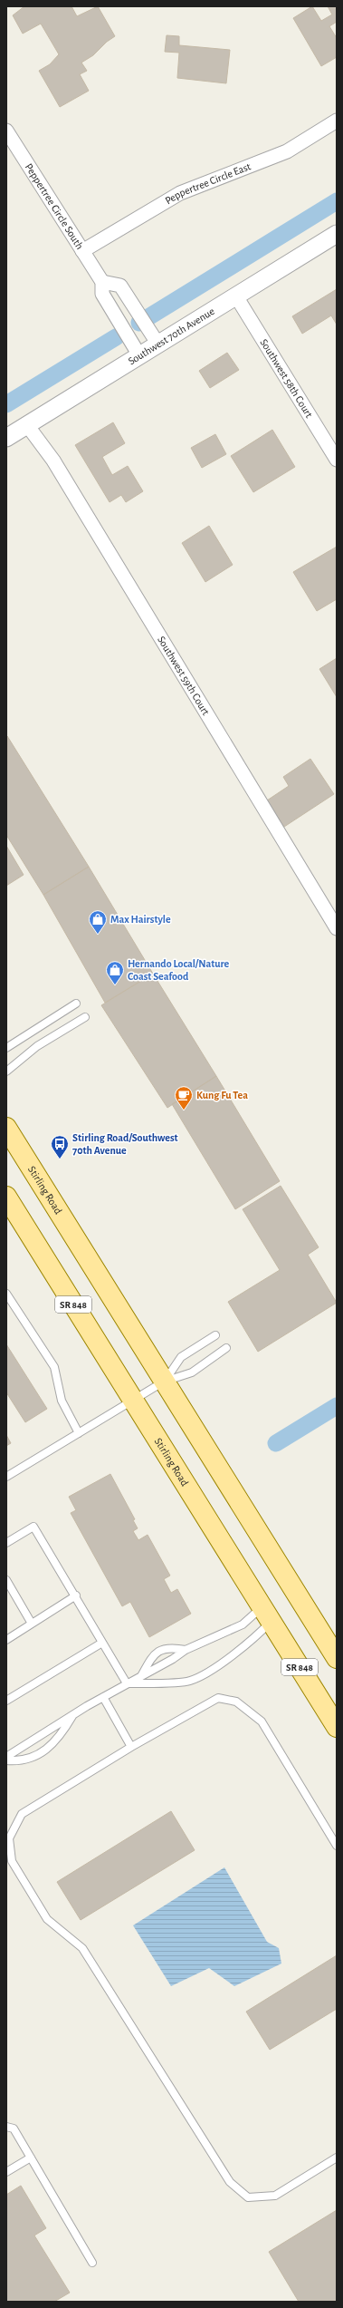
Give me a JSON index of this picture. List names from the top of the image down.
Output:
{
  "streets": {
    "main road": ["Stirling Road", "SR 848"],
    "street": [
      "Peppertree Circle East",
      "Peppertree Circle South",
      "Southwest 70th Avenue",
      "Southwest 58th Court",
      "Southwest 59th Court"
    ]
  },
  "crossings": [
    ["Peppertree Circle East", "Peppertree Circle South"],
    ["Peppertree Circle South", "Southwest 70th Avenue"],
    ["Southwest 70th Avenue", "Southwest 58th Court"],
    ["Southwest 70th Avenue", "Southwest 59th Court"]
  ],
  "places": {
    "shop": ["Max Hairstyle", "Hernando Local/Nature Coast Seafood"],
    "cafe": ["Kung Fu Tea"],
    "bus stop": ["Stirling Road/Southwest 70th Avenue"]
  }
}
